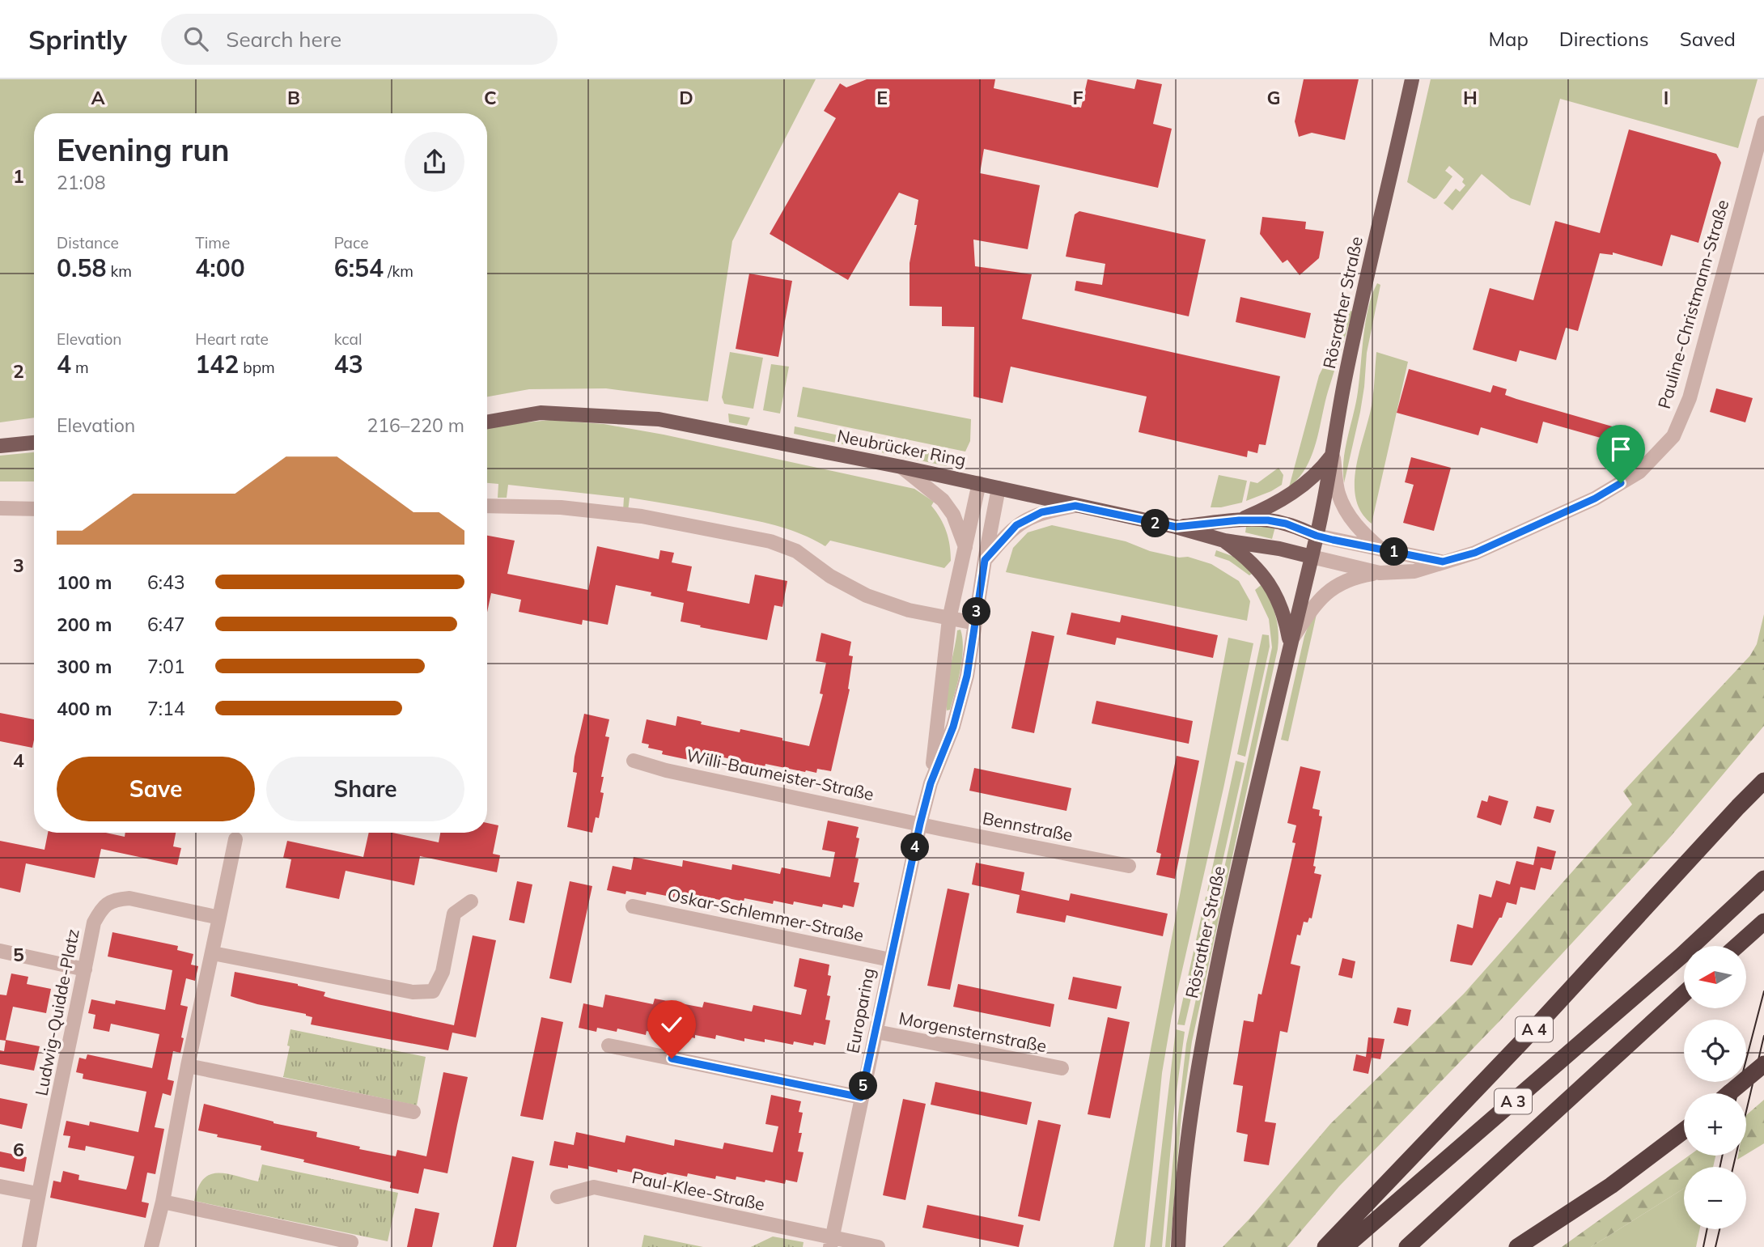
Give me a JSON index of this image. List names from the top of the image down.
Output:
{
  "streets": {
    "highway": ["A 4", "A 3"],
    "main road": ["Rösrather Straße", "Neubrücker Ring"],
    "street": [
      "Pauline-Christmann-Straße",
      "Willi-Baumeister-Straße",
      "Bennstraße",
      "Oskar-Schlemmer-Straße",
      "Europaring",
      "Ludwig-Quidde-Platz",
      "Morgensternstraße",
      "Paul-Klee-Straße"
    ]
  },
  "crossings": [
    ["Rösrather Straße", "Pauline-Christmann-Straße"],
    ["Rösrather Straße", "Neubrücker Ring"],
    ["Pauline-Christmann-Straße", "Neubrücker Ring"],
    ["Neubrücker Ring", "Europaring"],
    ["Willi-Baumeister-Straße", "Bennstraße"],
    ["Willi-Baumeister-Straße", "Europaring"],
    ["Bennstraße", "Europaring"],
    ["Oskar-Schlemmer-Straße", "Europaring"],
    ["Europaring", "Morgensternstraße"],
    ["Europaring", "Paul-Klee-Straße"]
  ],
  "north": "left",
  "page": {
    "header": "Sprintly",
    "search": "Search here",
    "nav": ["Map", "Directions", "Saved"],
    "heading": ["Evening run", "21:08"],
    "stats": [
      ["Distance", "0.58 km"],
      ["Time", "4:00"],
      ["Pace", "6:54 /km"],
      ["Elevation", "4 m"],
      ["Heart rate", "142 bpm"],
      ["kcal", "43"]
    ],
    "chart": ["Elevation", "216–220 m"],
    "pins": [
      "2",
      "1",
      "3",
      "4",
      "5"
    ],
    "list": [
      {
        "name": "100 m",
        "note": "6:43"
      },
      {
        "name": "200 m",
        "note": "6:47"
      },
      {
        "name": "300 m",
        "note": "7:01"
      },
      {
        "name": "400 m",
        "note": "7:14"
      }
    ],
    "buttons": ["Save", "Share"],
    "map_buttons": ["+", "−"]
  },
  "grid": {
    "columns": [
      "A",
      "B",
      "C",
      "D",
      "E",
      "F",
      "G",
      "H",
      "I"
    ],
    "rows": [
      "1",
      "2",
      "3",
      "4",
      "5",
      "6"
    ]
  }
}
